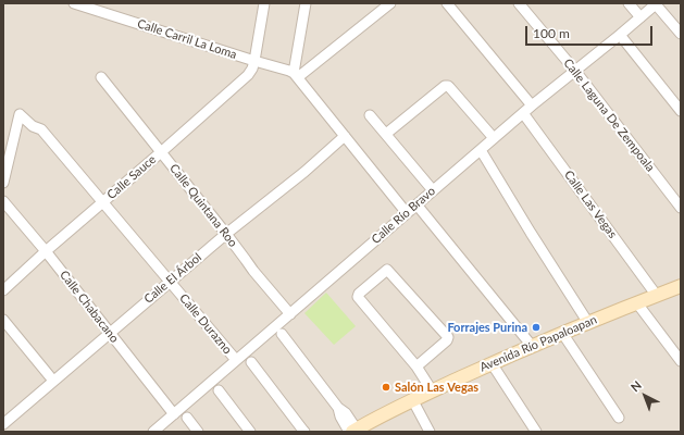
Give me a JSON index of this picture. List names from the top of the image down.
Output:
{
  "streets": {
    "main road": ["Avenida Río Papaloapan"],
    "street": [
      "Calle Carril La Loma",
      "Calle Laguna De Zempoala",
      "Calle Sauce",
      "Calle Las Vegas",
      "Calle Quintana Roo",
      "Calle Río Bravo",
      "Calle El Árbol",
      "Calle Chabacano",
      "Calle Durazno"
    ]
  },
  "crossings": [
    ["Calle Carril La Loma", "Calle Sauce"],
    ["Calle Laguna De Zempoala", "Calle Río Bravo"],
    ["Calle Sauce", "Calle Quintana Roo"],
    ["Calle Sauce", "Calle Chabacano"],
    ["Calle Sauce", "Calle Durazno"],
    ["Calle Las Vegas", "Calle Río Bravo"],
    ["Calle Las Vegas", "Avenida Río Papaloapan"],
    ["Calle Quintana Roo", "Calle Río Bravo"],
    ["Calle Quintana Roo", "Calle El Árbol"],
    ["Calle Río Bravo", "Calle Chabacano"],
    ["Calle Río Bravo", "Calle Durazno"],
    ["Calle El Árbol", "Calle Chabacano"],
    ["Calle El Árbol", "Calle Durazno"]
  ],
  "places": ["Forrajes Purina", "Salón Las Vegas"],
  "scale_bar": "100 m",
  "north": "top left"
}
